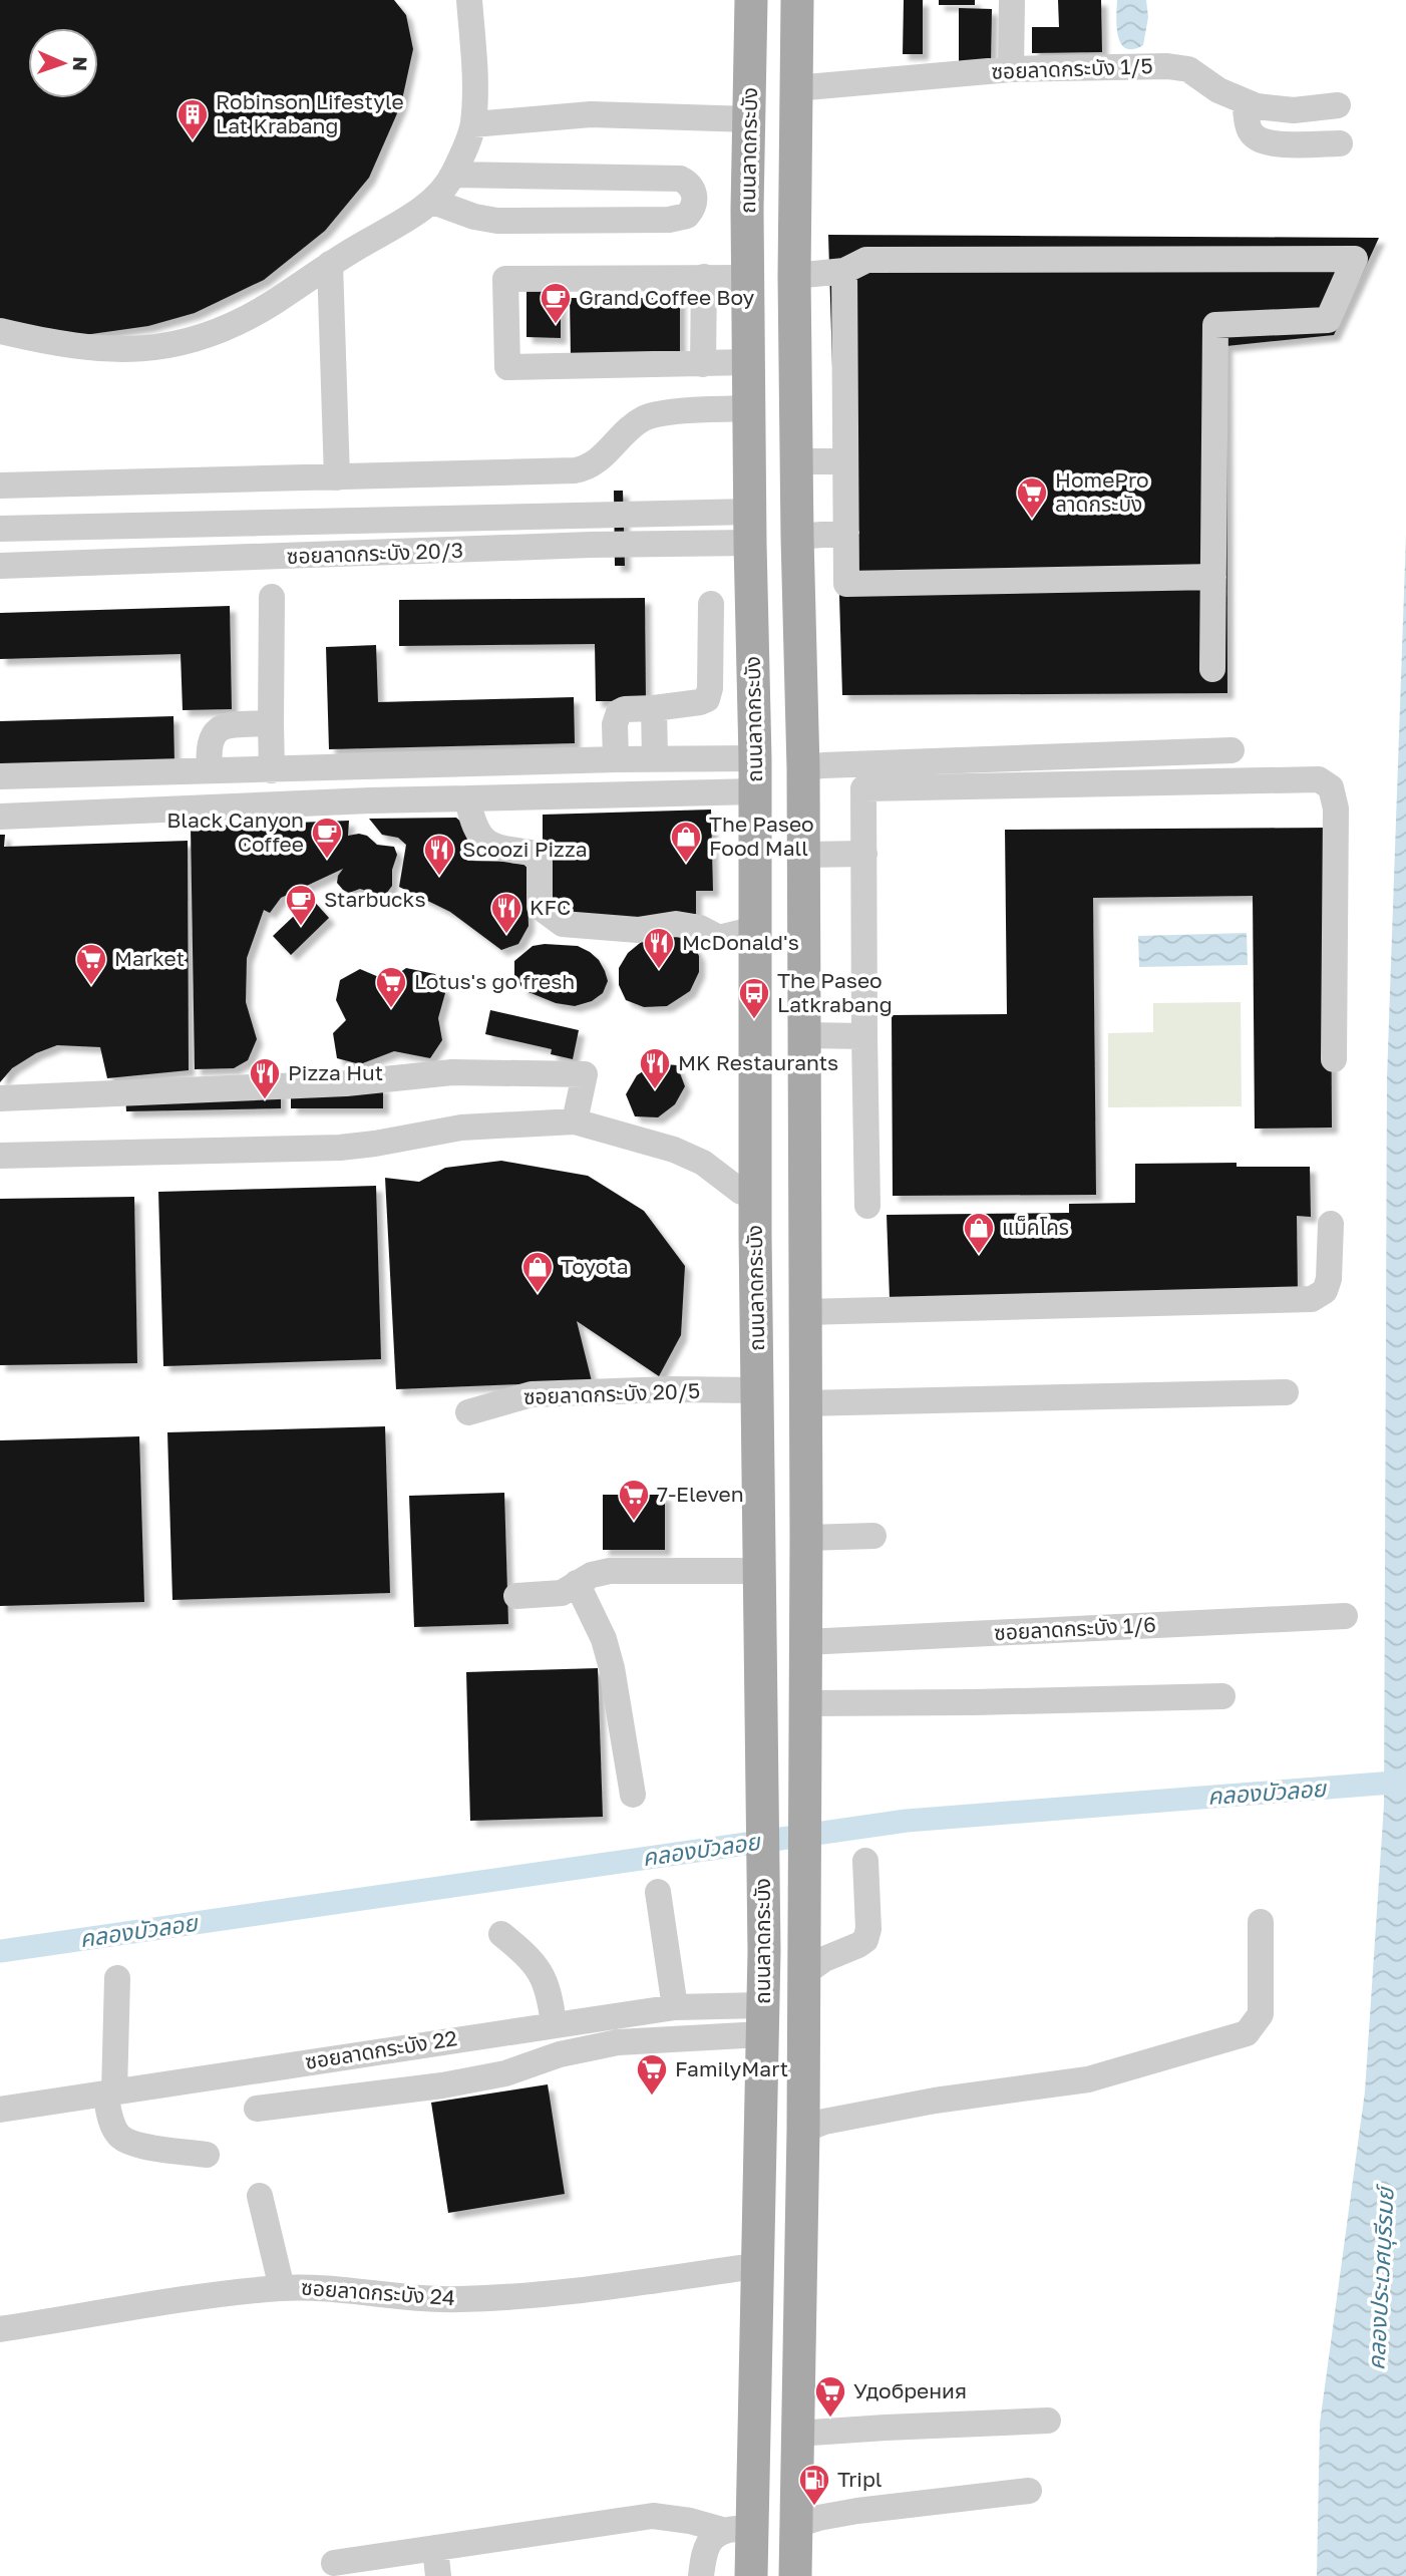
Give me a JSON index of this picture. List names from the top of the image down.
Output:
{
  "streets": {
    "main road": ["ถนนลาดกระบัง"],
    "street": [
      "ซอยลาดกระบัง 1/5",
      "ซอยลาดกระบัง 20/3",
      "ซอยลาดกระบัง 20/5",
      "ซอยลาดกระบัง 1/6",
      "ซอยลาดกระบัง 22",
      "ซอยลาดกระบัง 24"
    ]
  },
  "crossings": [
    ["ซอยลาดกระบัง 1/5", "ถนนลาดกระบัง"],
    ["ถนนลาดกระบัง", "ซอยลาดกระบัง 20/3"],
    ["ถนนลาดกระบัง", "ซอยลาดกระบัง 20/5"],
    ["ถนนลาดกระบัง", "ซอยลาดกระบัง 1/6"],
    ["ถนนลาดกระบัง", "ซอยลาดกระบัง 22"],
    ["ถนนลาดกระบัง", "ซอยลาดกระบัง 24"]
  ],
  "water": ["คลองบัวลอย", "คลองประเวศบุรีรมย์"],
  "places": {
    "building": ["Robinson Lifestyle Lat Krabang"],
    "cafe": ["Grand Coffee Boy", "Black Canyon Coffee", "Starbucks"],
    "supermarket": [
      "HomePro ลาดกระบัง",
      "Market",
      "Lotus's go fresh",
      "7-Eleven",
      "FamilyMart",
      "Удобрения"
    ],
    "shop": ["The Paseo Food Mall", "แม็คโคร", "Toyota"],
    "restaurant": [
      "Scoozi Pizza",
      "KFC",
      "McDonald's",
      "MK Restaurants",
      "Pizza Hut"
    ],
    "bus stop": ["The Paseo Latkrabang"],
    "fuel station": ["Tripl"]
  },
  "north": "right"
}
